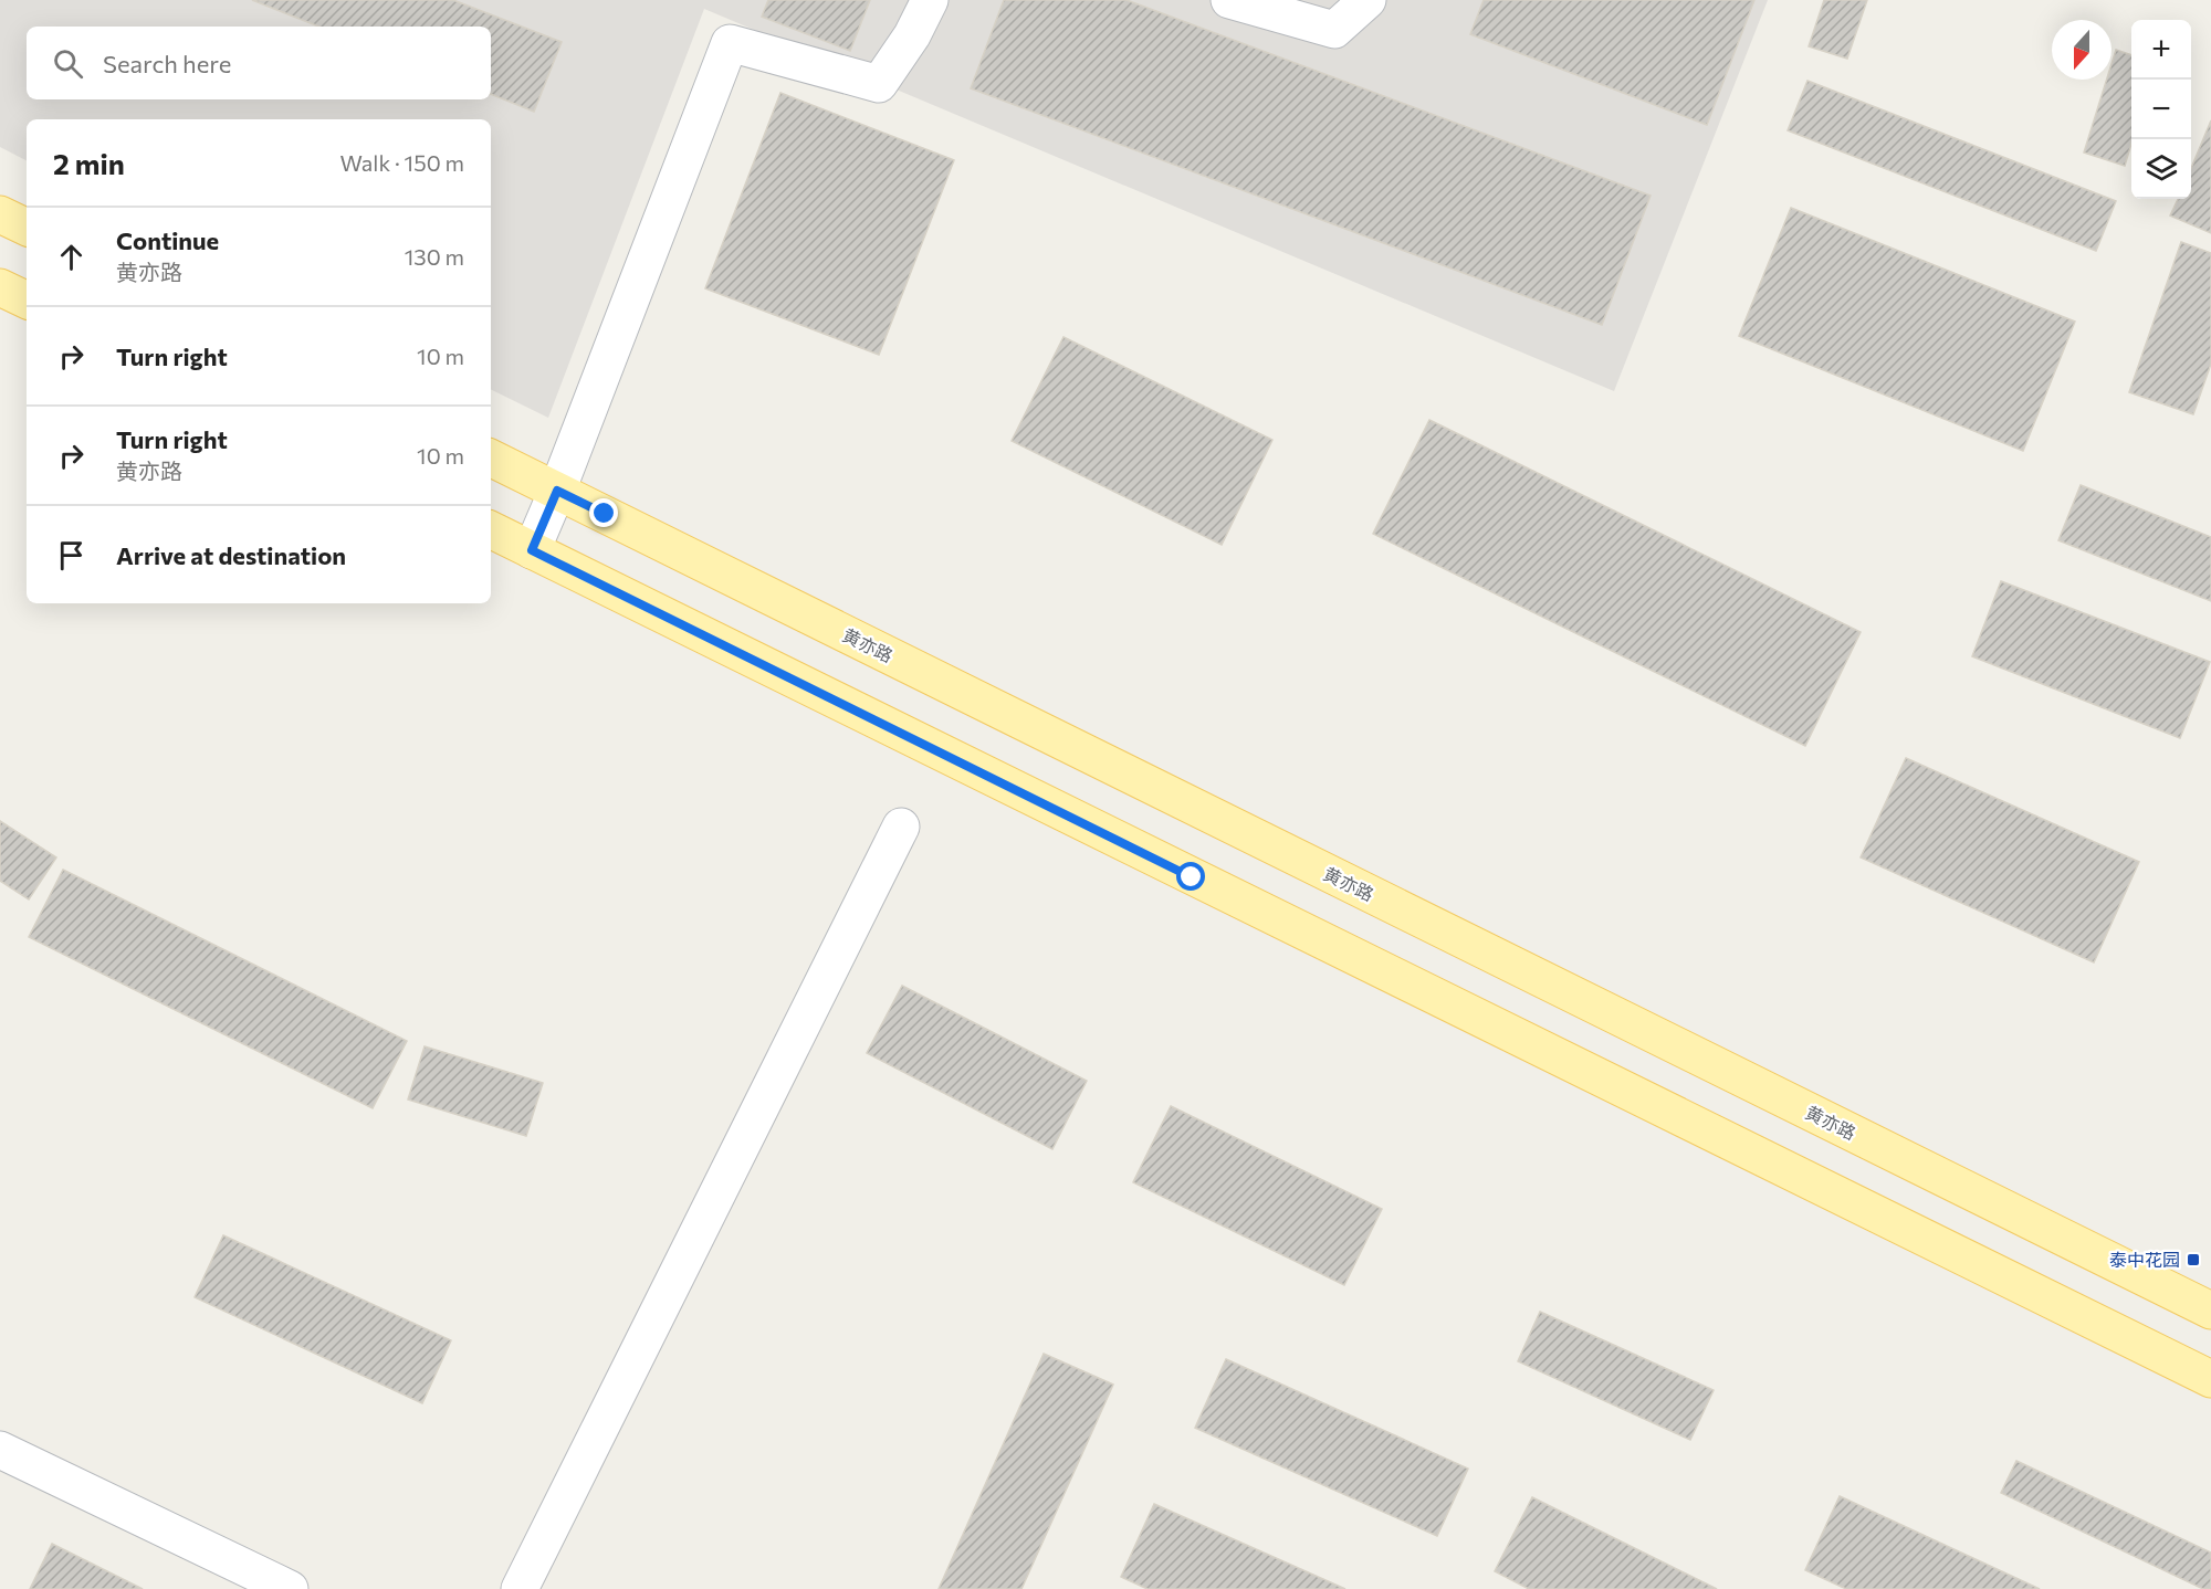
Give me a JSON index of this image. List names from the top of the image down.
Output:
{
  "streets": {
    "main road": ["黄亦路"]
  },
  "places": {
    "transit": ["泰中花园"]
  },
  "north": "bottom",
  "page": {
    "map_buttons": ["+", "−"],
    "search": "Search here",
    "heading": ["2 min", "Walk · 150 m"],
    "list": [
      ["Continue", "黄亦路", "130 m"],
      ["Turn right", "10 m"],
      ["Turn right", "黄亦路", "10 m"],
      "Arrive at destination"
    ]
  }
}
